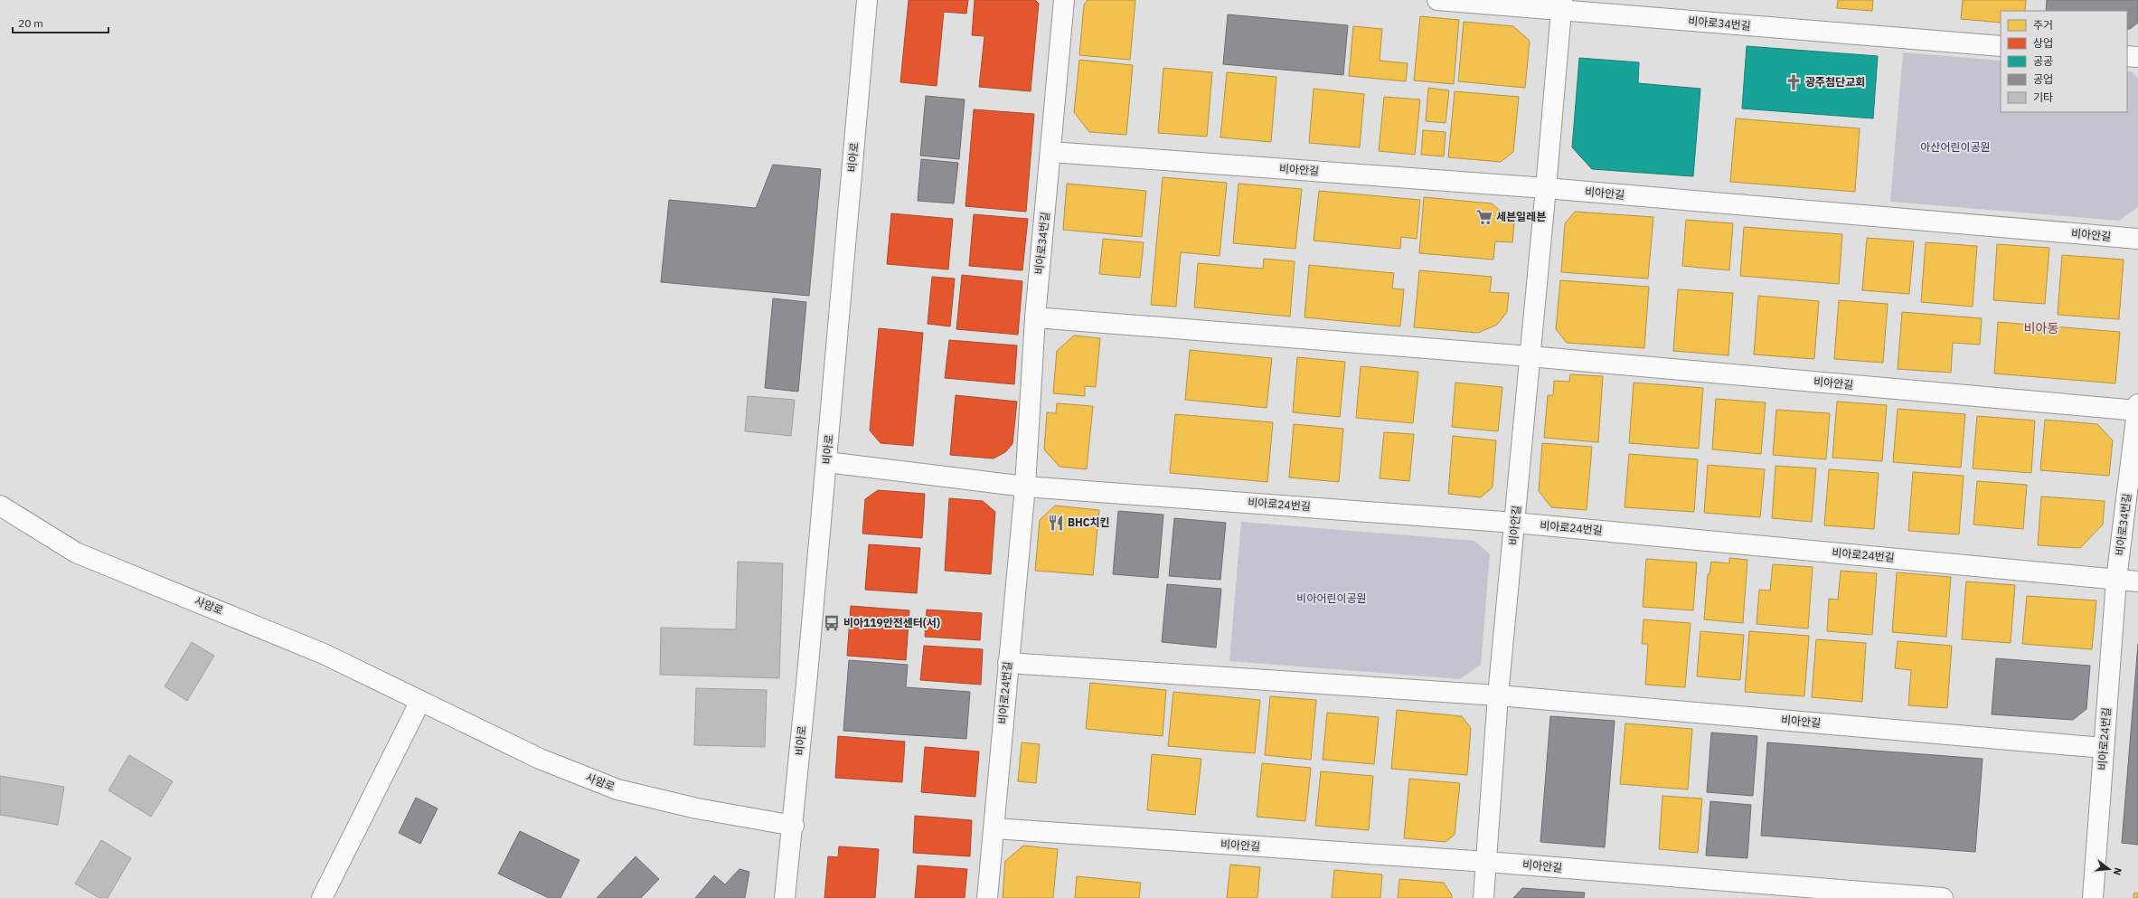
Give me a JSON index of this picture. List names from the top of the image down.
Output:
{
  "streets": {
    "street": [
      "비아로34번길",
      "비아로",
      "비아안길",
      "비아로24번길",
      "사암로"
    ]
  },
  "crossings": [
    ["비아로34번길", "비아안길"],
    ["비아로34번길", "비아로24번길"],
    ["비아로", "비아로24번길"],
    ["비아로", "사암로"],
    ["비아안길", "비아로24번길"]
  ],
  "districts": ["비아동"],
  "parks": ["아산어린이공원", "비아어린이공원"],
  "places": {
    "church": ["광주첨단교회"],
    "supermarket": ["세븐일레븐"],
    "restaurant": ["BHC치킨"],
    "bus stop": ["비아119안전센터(서)"]
  },
  "legend": [
    "주거",
    "상업",
    "공공",
    "공업",
    "기타"
  ],
  "scale_bar": "20 m",
  "north": "right"
}
